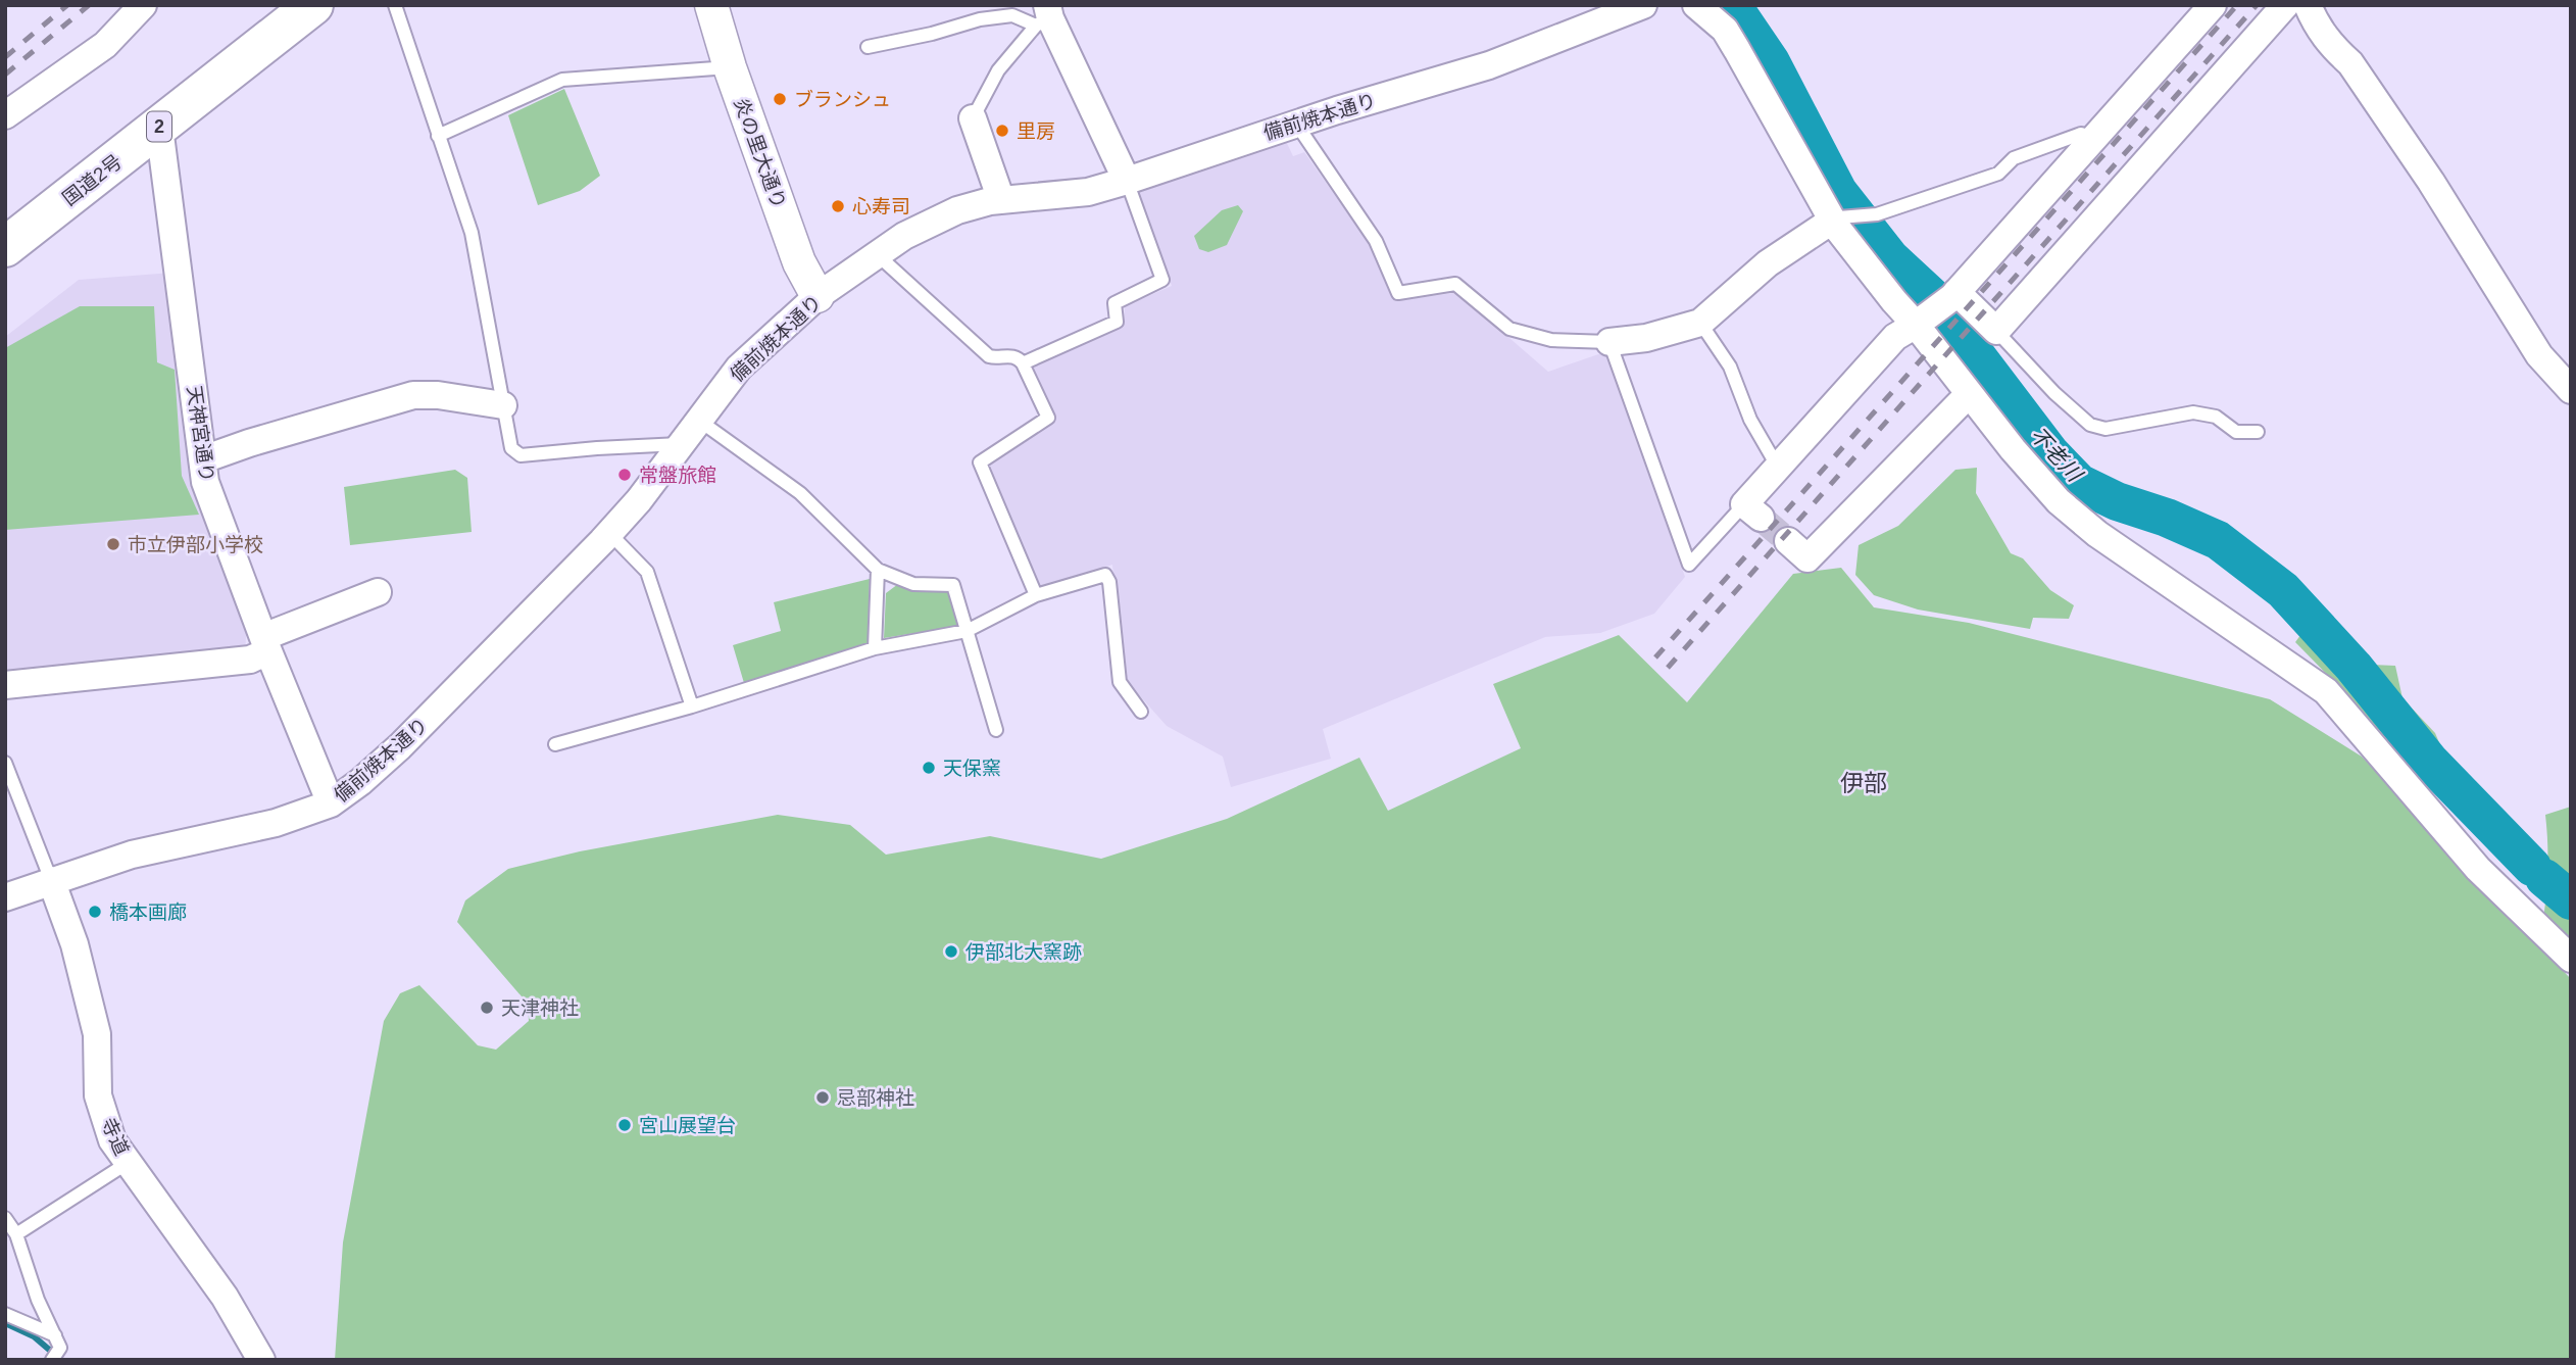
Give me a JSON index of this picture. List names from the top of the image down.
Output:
{
  "streets": {
    "highway": ["2", "国道2号"],
    "street": [
      "備前焼本通り",
      "炎の里大通り",
      "天神宮通り",
      "寺道"
    ]
  },
  "crossings": [
    ["備前焼本通り", "炎の里大通り"],
    ["備前焼本通り", "天神宮通り"],
    ["備前焼本通り", "寺道"],
    ["国道2号", "天神宮通り"]
  ],
  "districts": ["伊部"],
  "water": ["不老川"],
  "places": [
    "ブランシュ",
    "里房",
    "心寿司",
    "常盤旅館",
    "市立伊部小学校",
    "天保窯",
    "橋本画廊",
    "伊部北大窯跡",
    "天津神社",
    "忌部神社",
    "宮山展望台"
  ]
}
